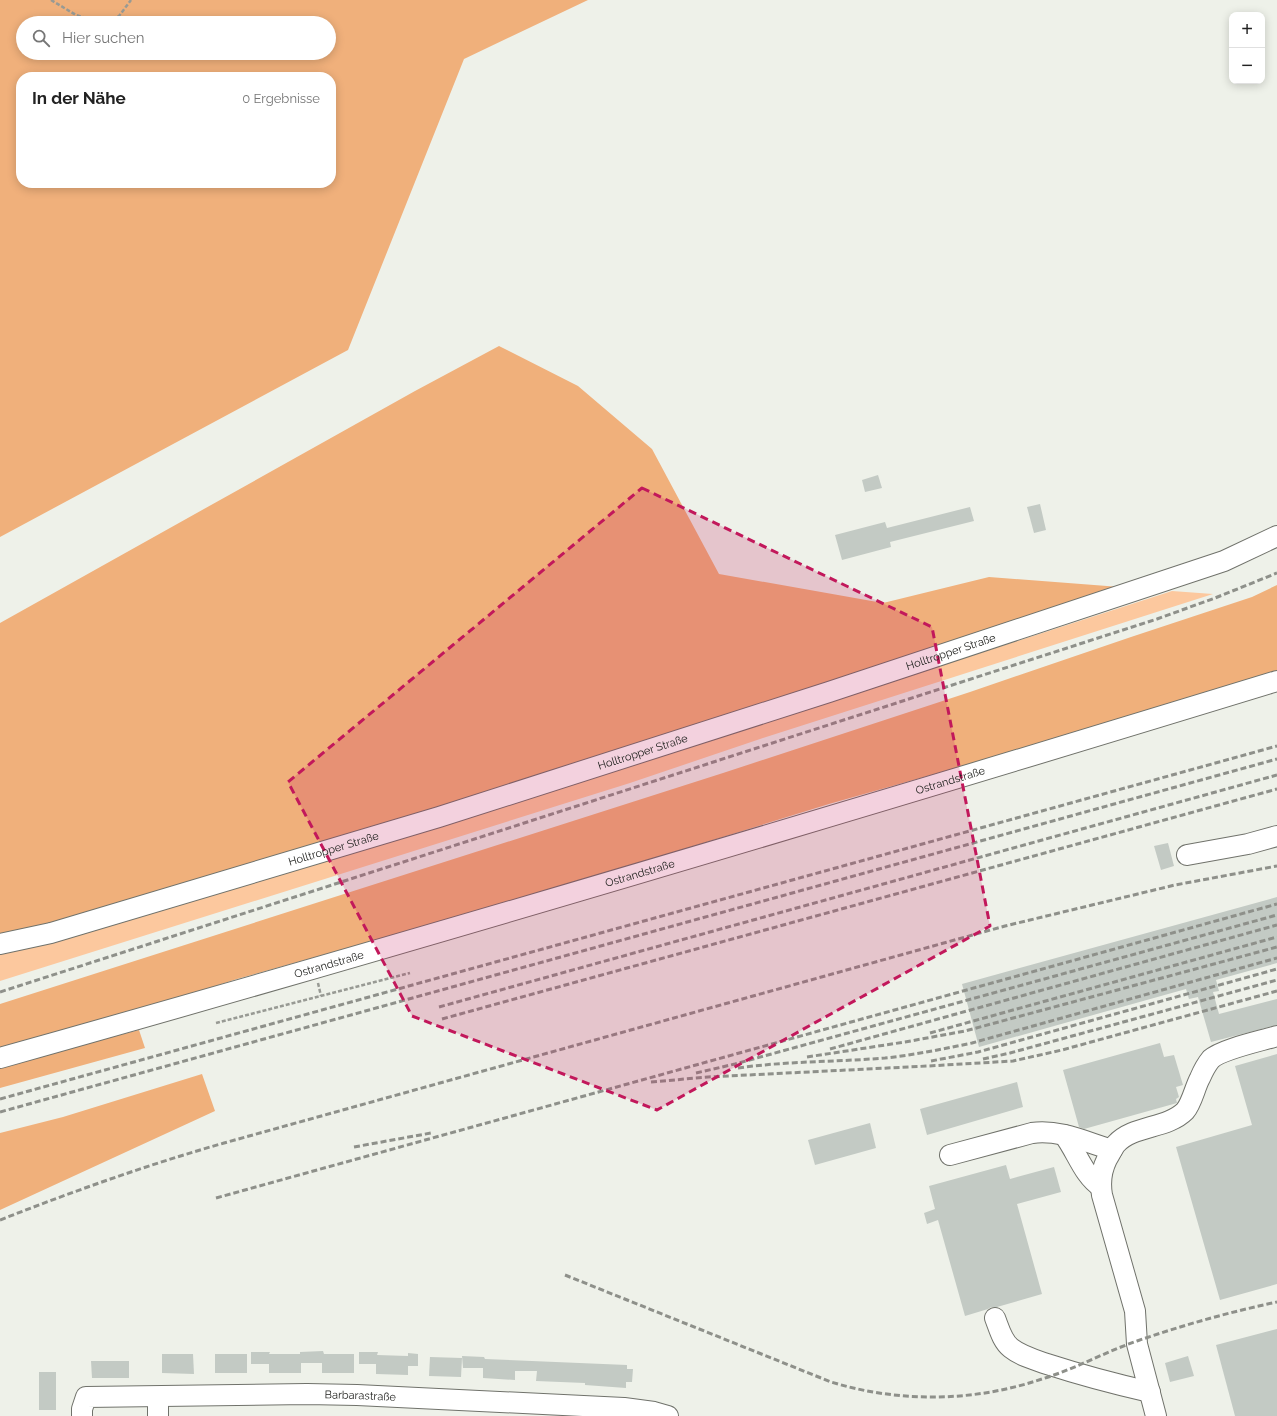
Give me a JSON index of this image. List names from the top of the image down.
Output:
{
  "streets": {
    "street": ["Holltropper Straße", "Ostrandstraße", "Barbarastraße"]
  },
  "page": {
    "map_buttons": ["+", "−"],
    "search": "Hier suchen",
    "heading": ["In der Nähe", "0 Ergebnisse"]
  }
}
